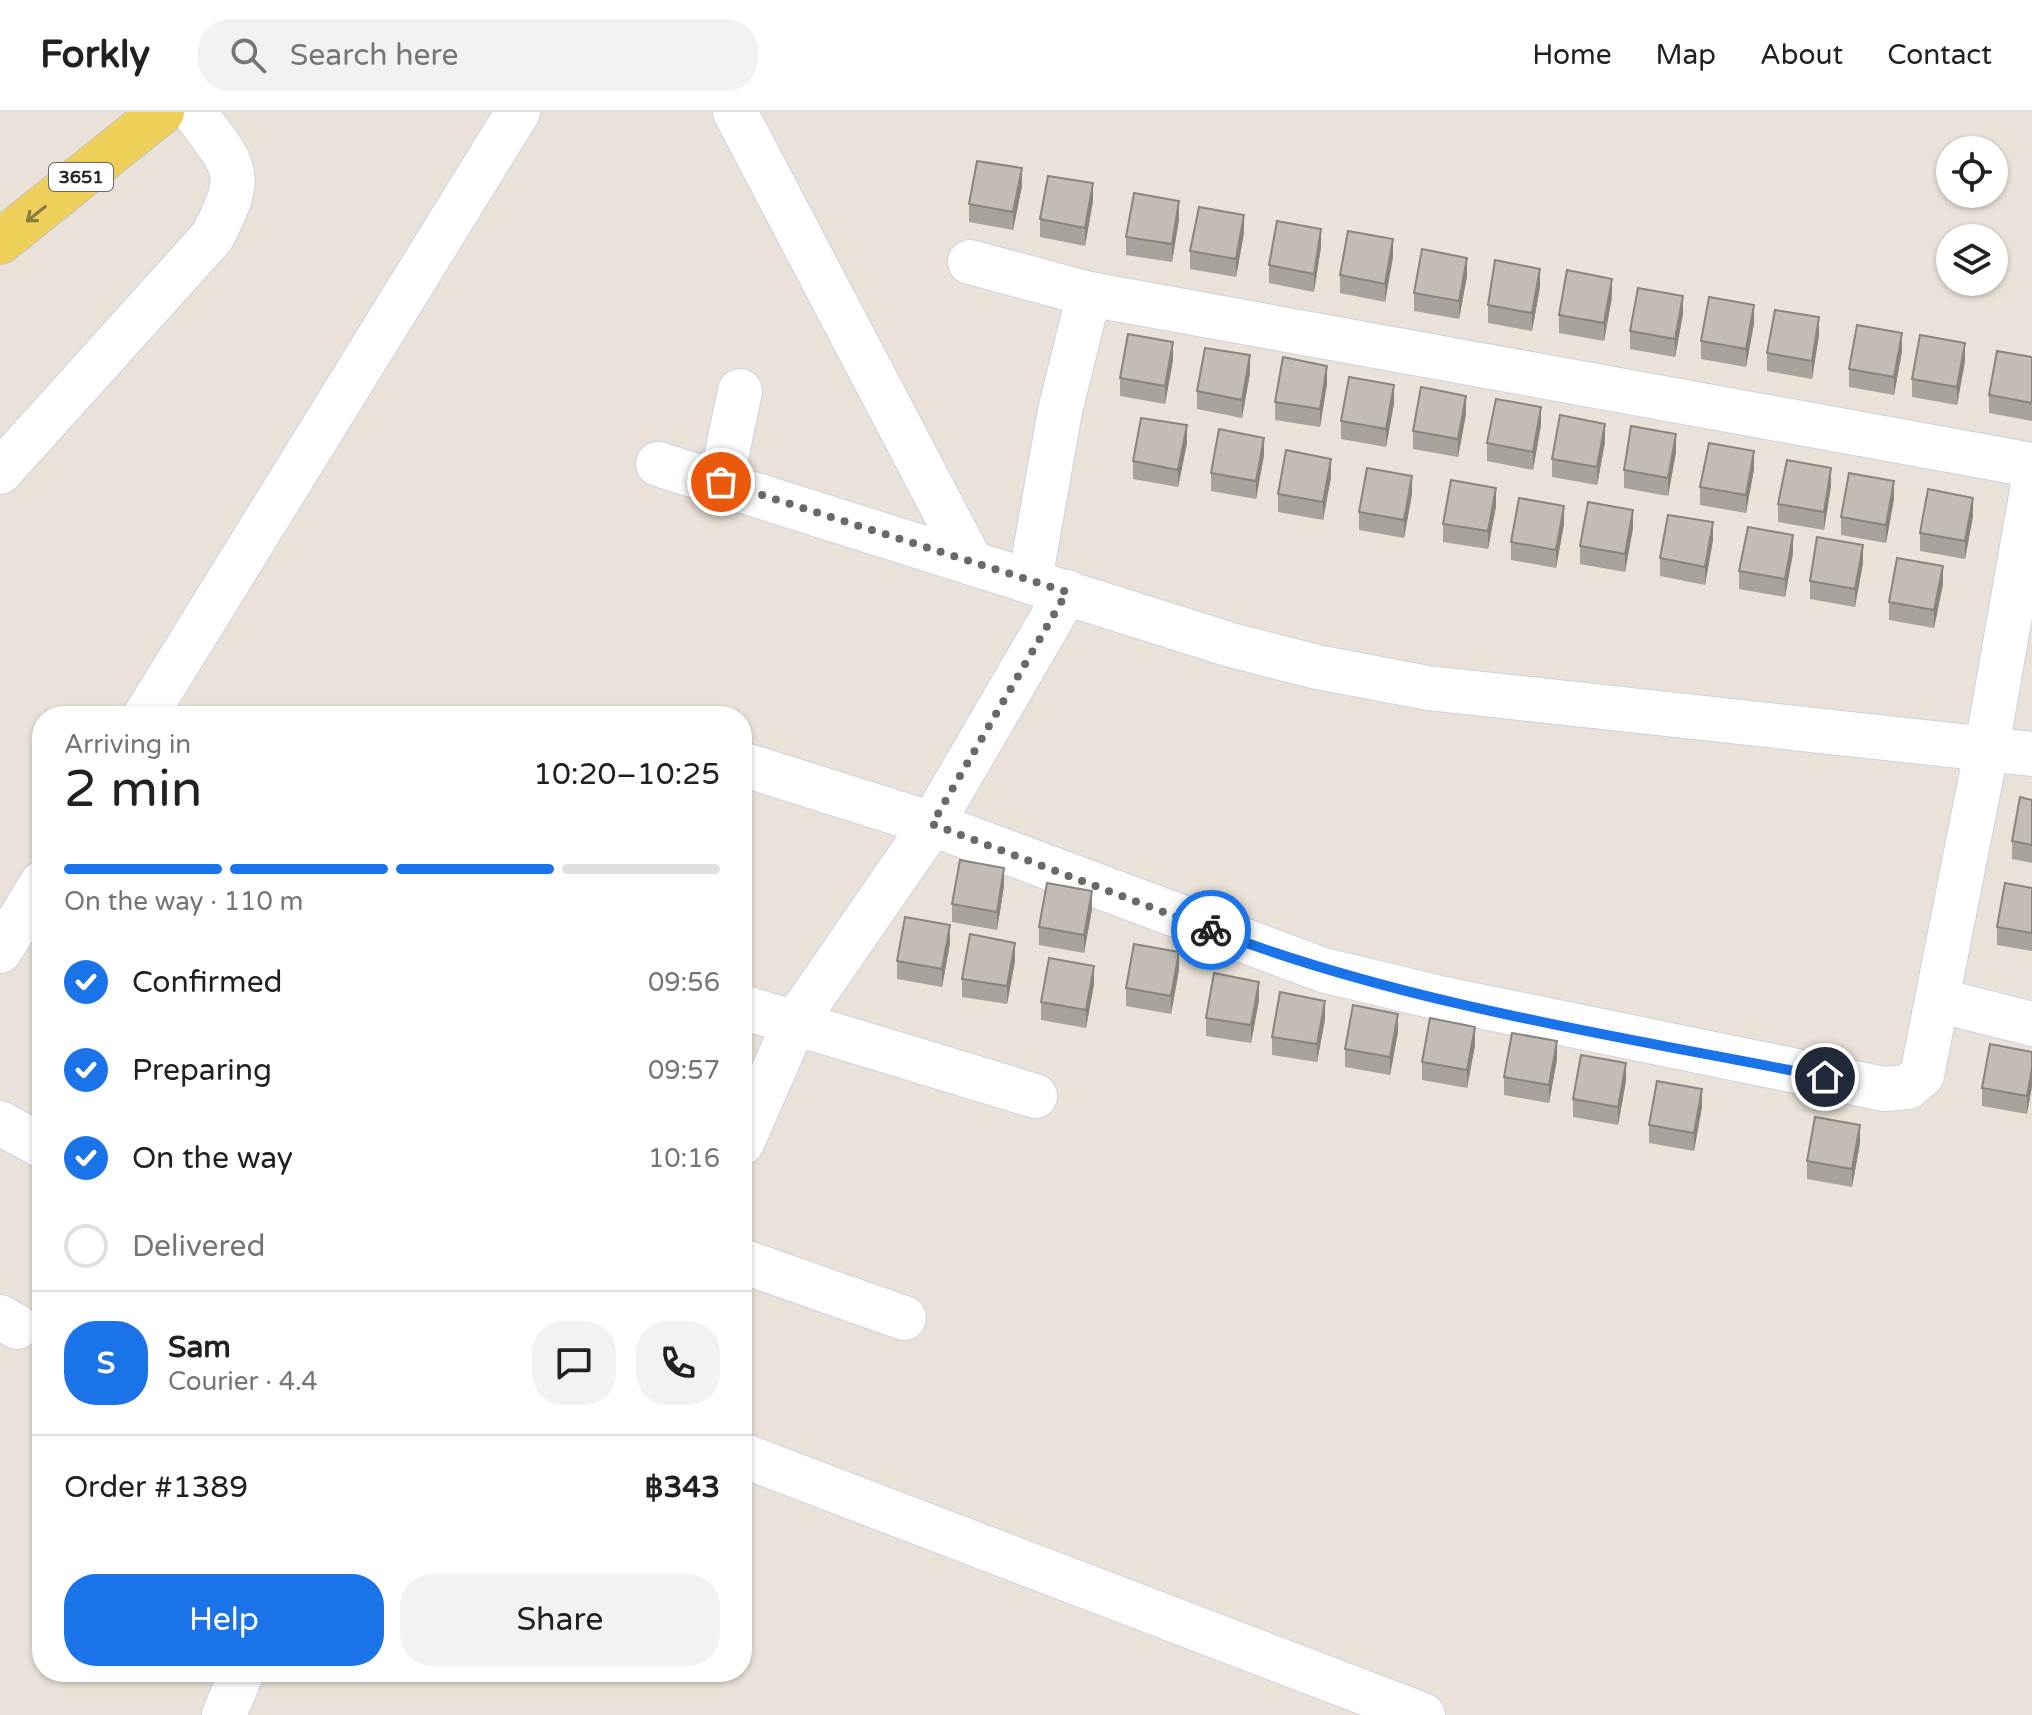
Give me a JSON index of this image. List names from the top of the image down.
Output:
{
  "streets": {
    "main road": ["3651"]
  },
  "page": {
    "header": "Forkly",
    "search": "Search here",
    "nav": [
      "Home",
      "Map",
      "About",
      "Contact"
    ],
    "heading": ["2 min", "Arriving in", "10:20–10:25"],
    "panel": [
      "Sam",
      "Courier · 4.4",
      "Order #1389",
      "฿343"
    ],
    "bar": "On the way · 110 m",
    "list": [
      ["Confirmed", "09:56"],
      ["Preparing", "09:57"],
      ["On the way", "10:16"],
      "Delivered"
    ],
    "round": "S",
    "buttons": ["Help", "Share"]
  }
}
